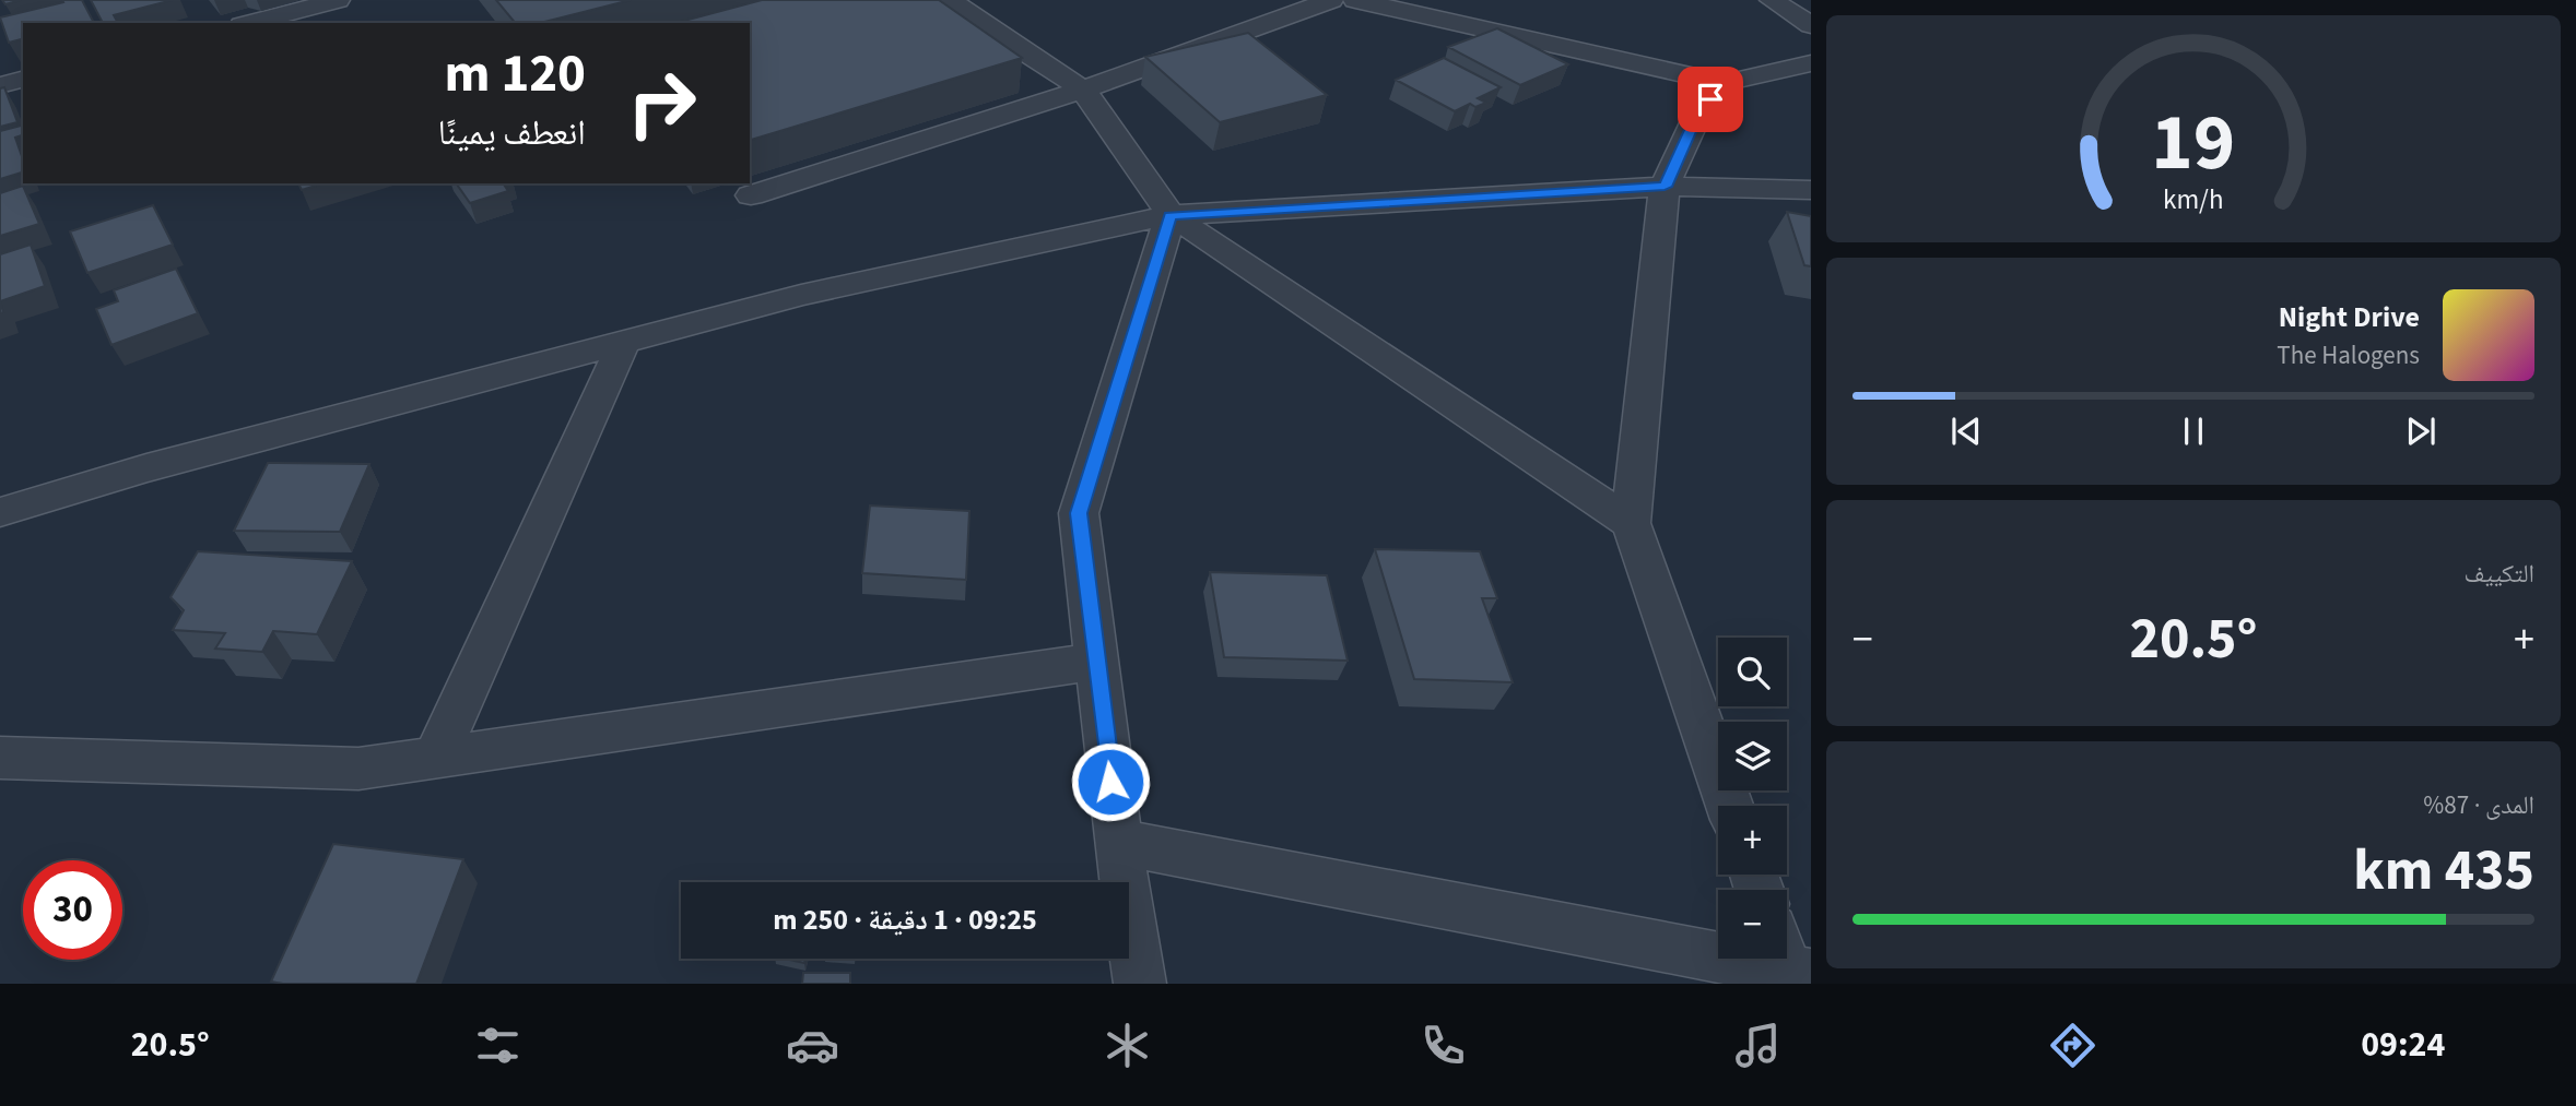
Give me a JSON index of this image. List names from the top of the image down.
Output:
{
  "page": {
    "turn": ["120 m", "انعطف يمينًا"],
    "song": ["Night Drive", "The Halogens"],
    "tile": [
      "التكييف",
      ["المدى · 87%", "435 km"]
    ],
    "heat": ["−", "20.5°", "+"],
    "map_buttons": ["+", "−"],
    "limit": "30",
    "trip": "09:25 · 1 دقيقة · 250 m",
    "tabs": ["09:24", "20.5°"],
    "gauge": ["19", "km/h"]
  }
}
